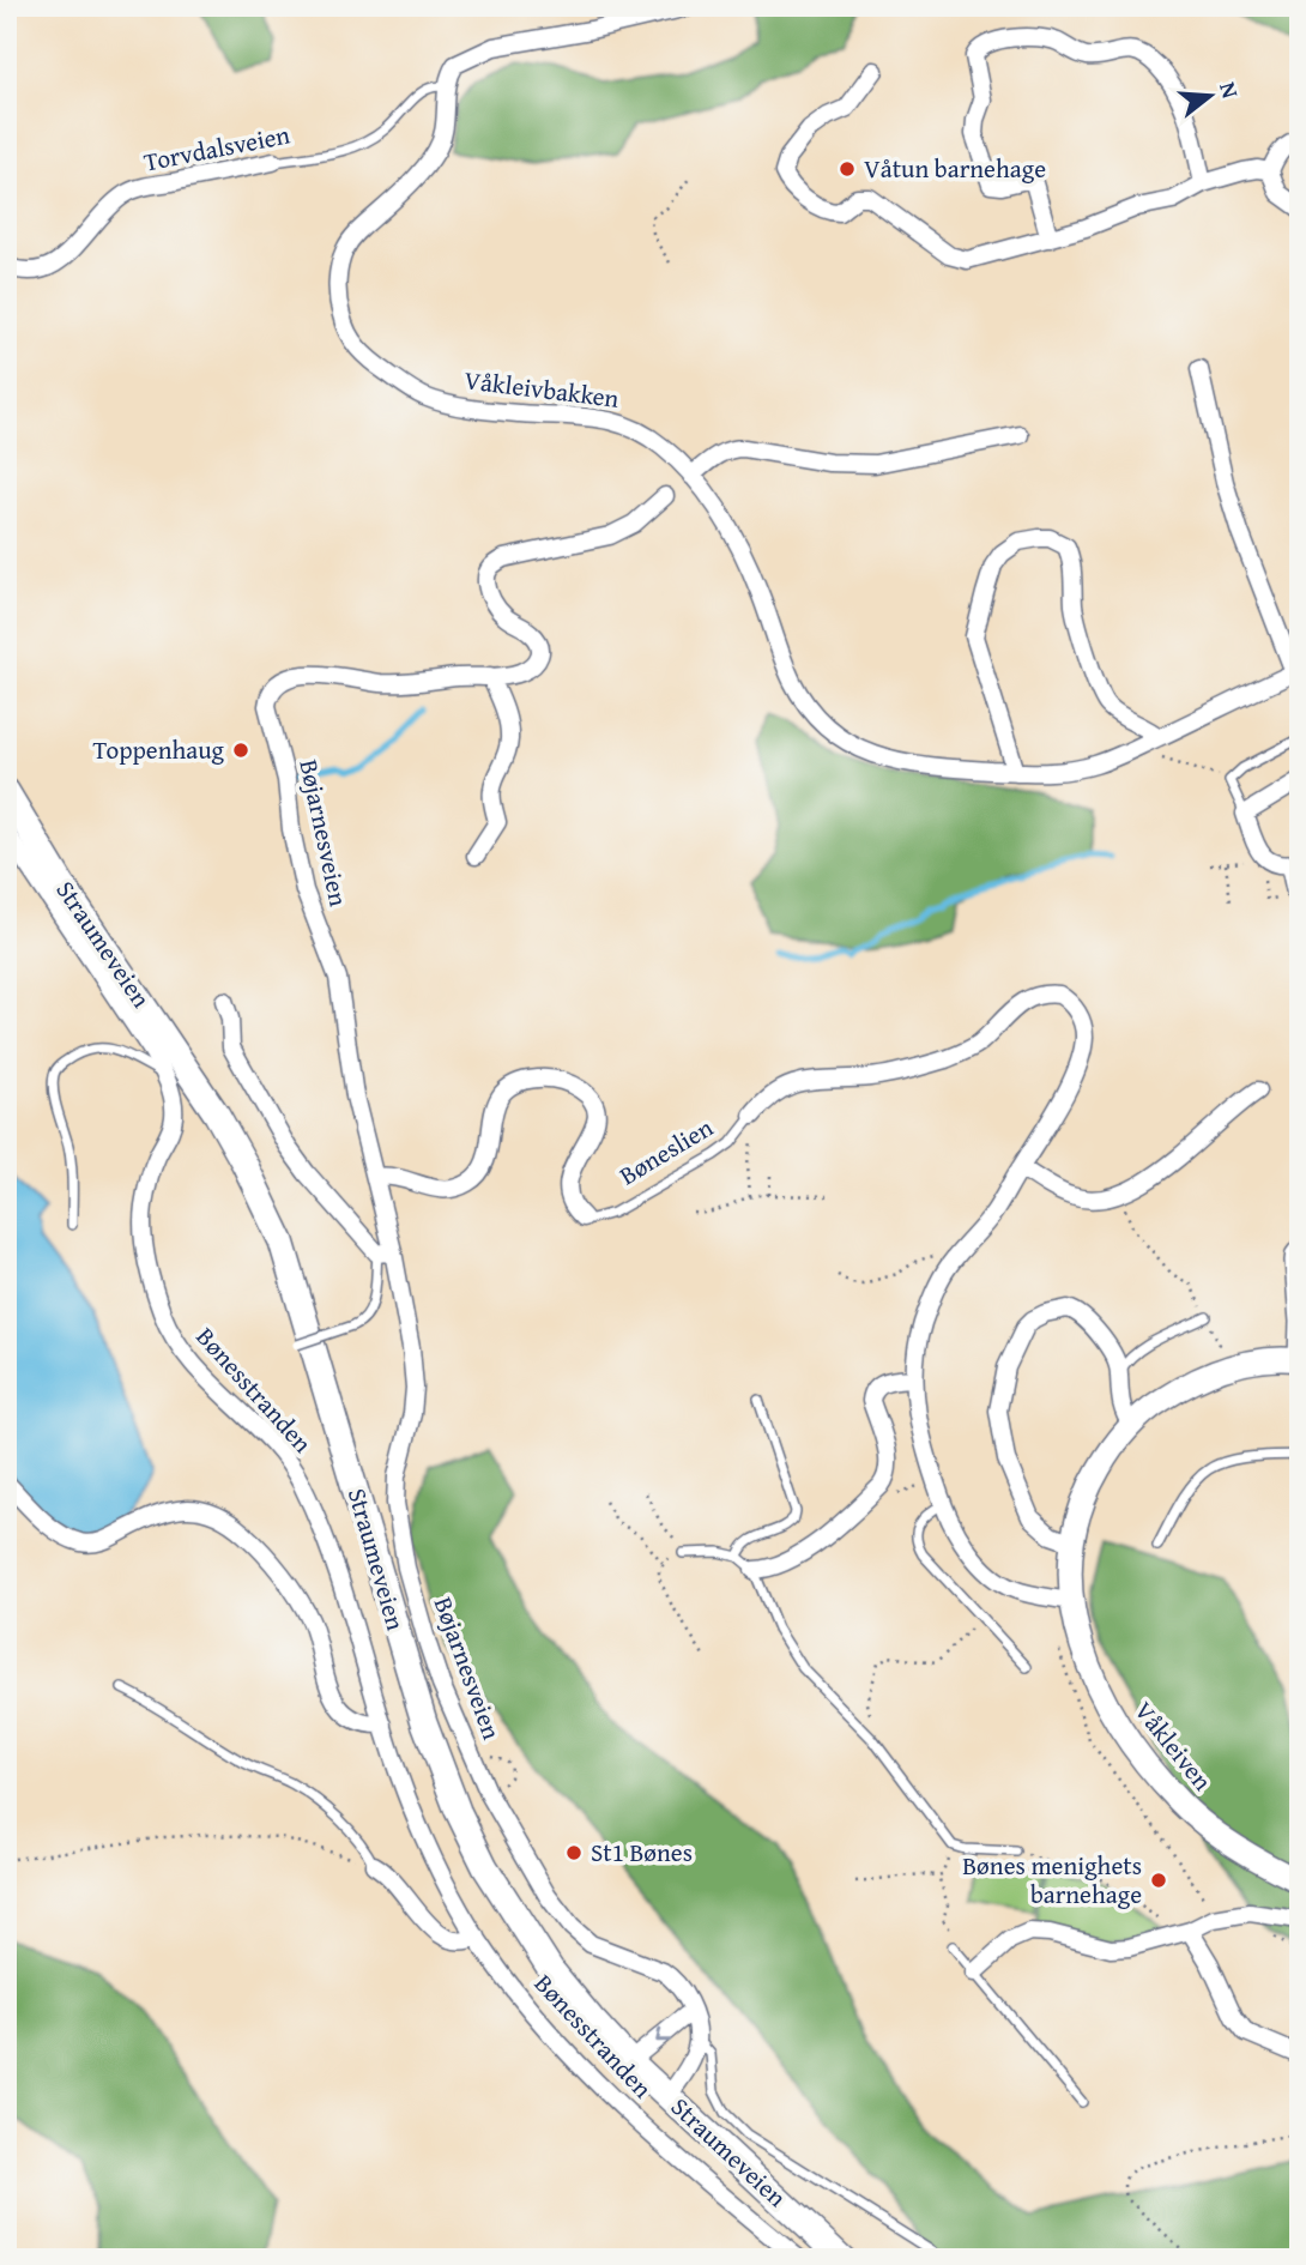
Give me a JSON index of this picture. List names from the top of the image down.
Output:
{
  "streets": {
    "main road": ["Straumeveien"],
    "street": [
      "Torvdalsveien",
      "Våkleivbakken",
      "Bøjarnesveien",
      "Bøneslien",
      "Bønesstranden",
      "Våkleiven"
    ]
  },
  "crossings": [
    ["Torvdalsveien", "Våkleivbakken"],
    ["Bøjarnesveien", "Bøneslien"],
    ["Bøneslien", "Våkleiven"]
  ],
  "places": [
    "Våtun barnehage",
    "Toppenhaug",
    "St1 Bønes",
    "Bønes menighets barnehage"
  ],
  "north": "right"
}
